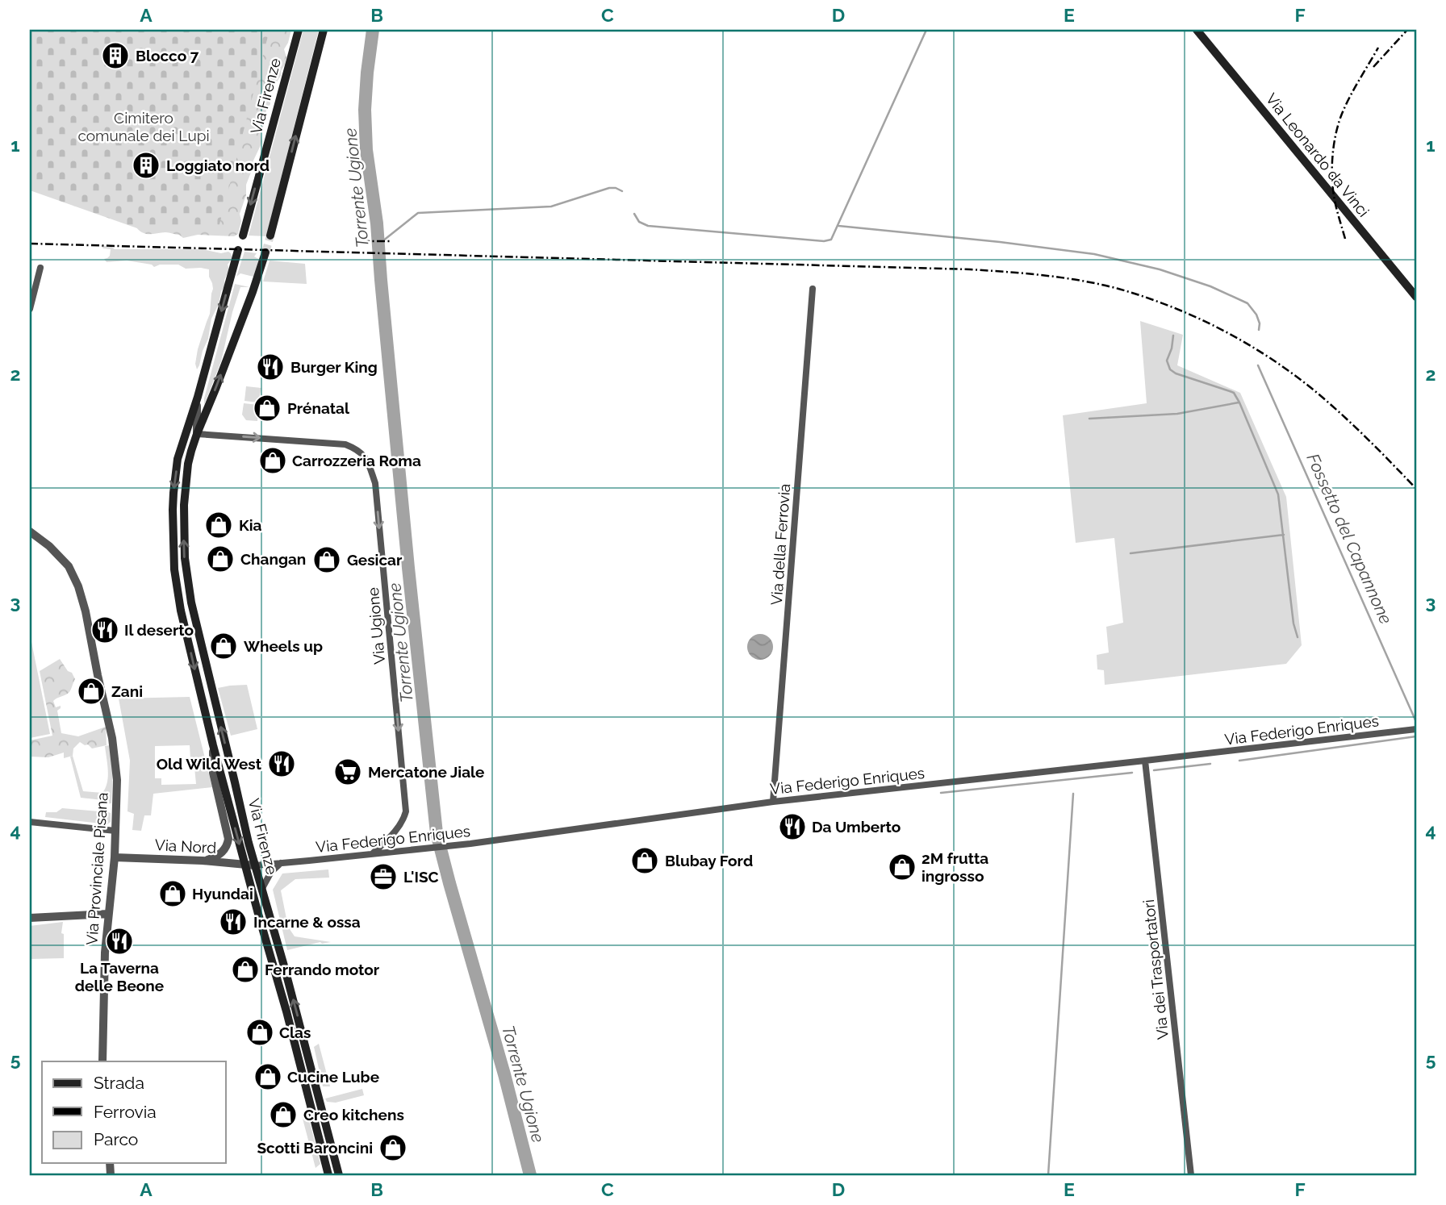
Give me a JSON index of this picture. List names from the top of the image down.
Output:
{
  "streets": {
    "main road": ["Via Firenze", "Via Leonardo da Vinci"],
    "street": [
      "Via della Ferrovia",
      "Via Ugione",
      "Via Federigo Enriques",
      "Via Nord",
      "Via Provinciale Pisana",
      "Via dei Trasportatori"
    ]
  },
  "crossings": [
    ["Via Firenze", "Via Ugione"],
    ["Via Firenze", "Via Federigo Enriques"],
    ["Via Firenze", "Via Nord"],
    ["Via della Ferrovia", "Via Federigo Enriques"],
    ["Via Ugione", "Via Federigo Enriques"],
    ["Via Federigo Enriques", "Via Nord"],
    ["Via Federigo Enriques", "Via dei Trasportatori"],
    ["Via Nord", "Via Provinciale Pisana"]
  ],
  "water": ["Torrente Ugione", "Fossetto del Capannone"],
  "parks": ["Cimitero comunale dei Lupi"],
  "places": {
    "building": ["Blocco 7", "Loggiato nord"],
    "restaurant": [
      "Burger King",
      "Il deserto",
      "Old Wild West",
      "Da Umberto",
      "Incarne & ossa",
      "La Taverna delle Beone"
    ],
    "shop": [
      "Prénatal",
      "Carrozzeria Roma",
      "Kia",
      "Changan",
      "Gesicar",
      "Wheels up",
      "Zani",
      "Blubay Ford",
      "2M frutta ingrosso",
      "Hyundai",
      "Ferrando motor",
      "Clas",
      "Cucine Lube",
      "Creo kitchens",
      "Scotti Baroncini"
    ],
    "supermarket": ["Mercatone Jiale"],
    "office": ["L'ISC"]
  },
  "legend": ["Strada", "Ferrovia", "Parco"],
  "grid": {
    "columns": [
      "A",
      "B",
      "C",
      "D",
      "E",
      "F"
    ],
    "rows": [
      "1",
      "2",
      "3",
      "4",
      "5"
    ]
  }
}
